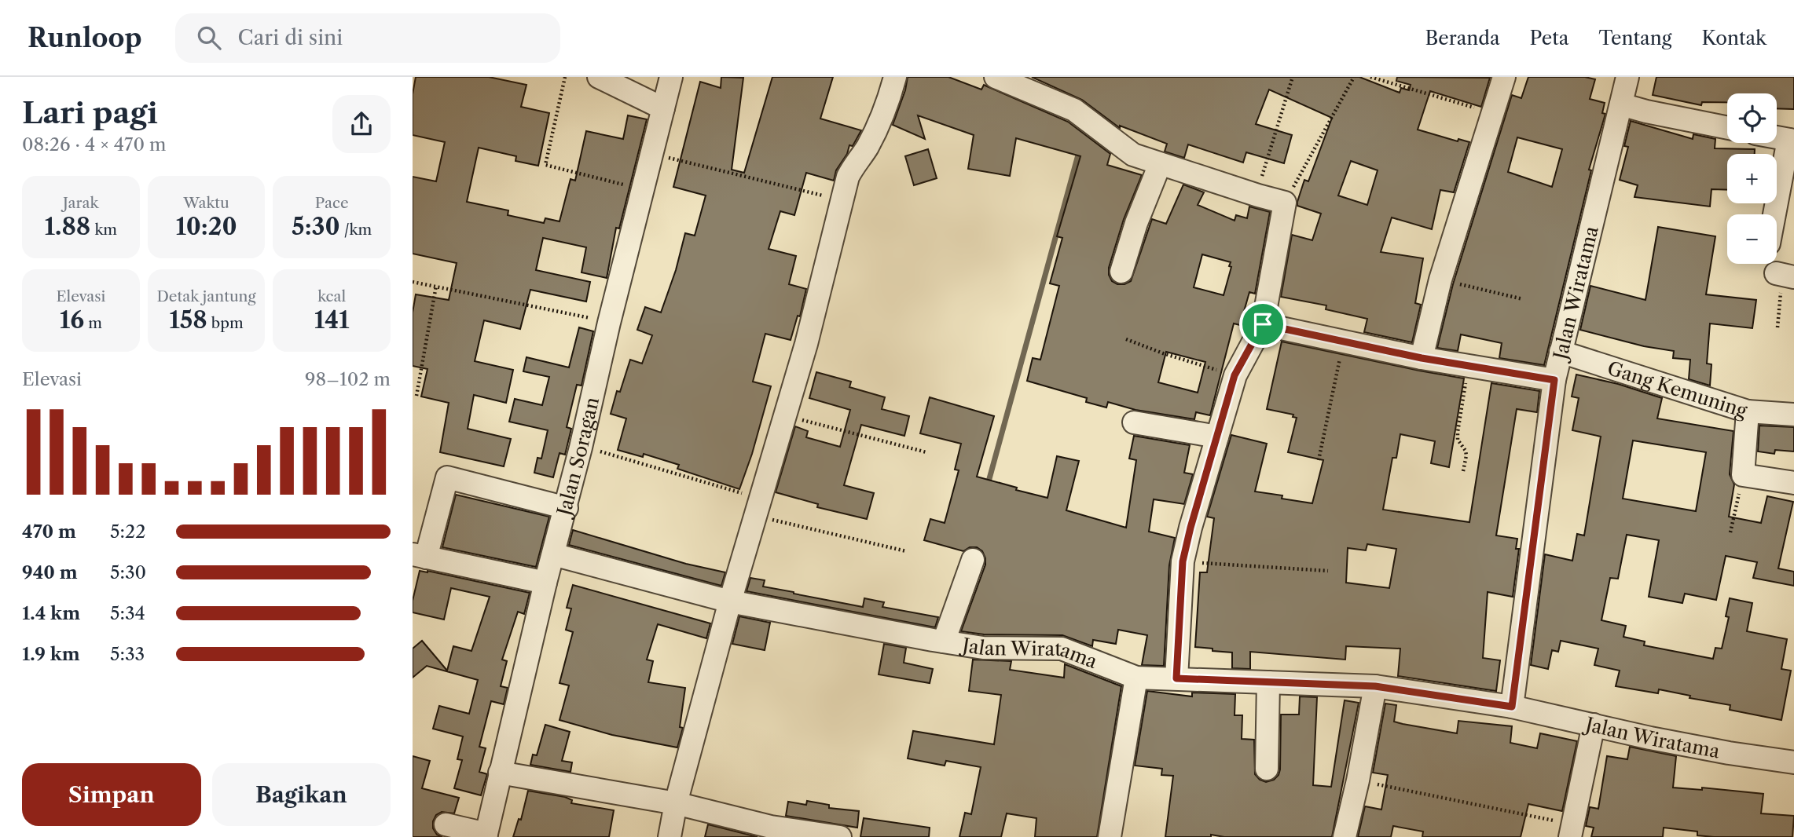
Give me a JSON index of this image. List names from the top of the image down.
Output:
{
  "streets": {
    "street": ["Jalan Wiratama", "Gang Kemuning", "Jalan Soragan"]
  },
  "crossings": [
    ["Jalan Wiratama", "Gang Kemuning"],
    ["Jalan Wiratama", "Jalan Soragan"]
  ],
  "page": {
    "header": "Runloop",
    "search": "Cari di sini",
    "nav": [
      "Beranda",
      "Peta",
      "Tentang",
      "Kontak"
    ],
    "heading": ["Lari pagi", "08:26 · 4 × 470 m"],
    "map_buttons": ["+", "−"],
    "stats": [
      ["Jarak", "1.88 km"],
      ["Waktu", "10:20"],
      ["Pace", "5:30 /km"],
      ["Elevasi", "16 m"],
      ["Detak jantung", "158 bpm"],
      ["kcal", "141"]
    ],
    "chart": ["Elevasi", "98–102 m"],
    "list": [
      {
        "name": "470 m",
        "note": "5:22"
      },
      {
        "name": "940 m",
        "note": "5:30"
      },
      {
        "name": "1.4 km",
        "note": "5:34"
      },
      {
        "name": "1.9 km",
        "note": "5:33"
      }
    ],
    "buttons": ["Simpan", "Bagikan"]
  }
}
